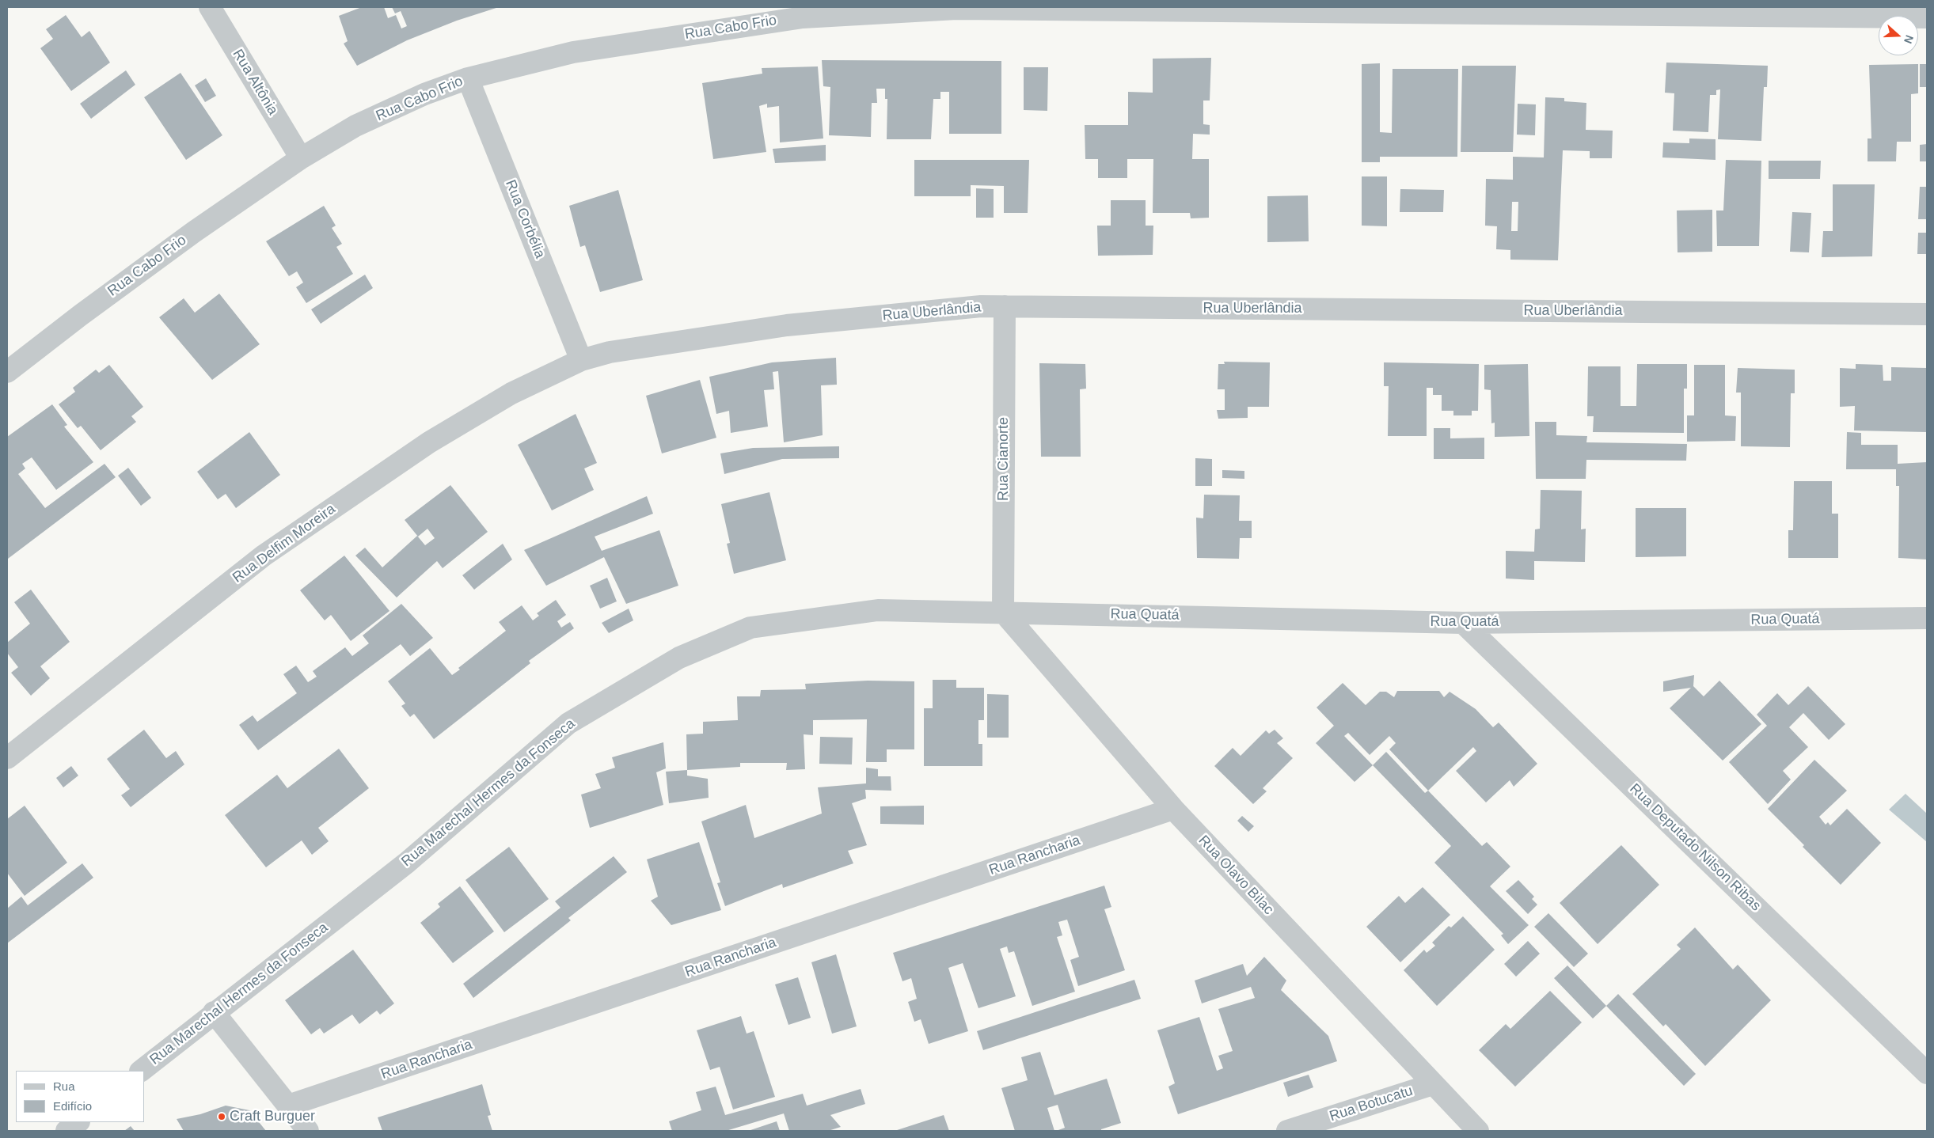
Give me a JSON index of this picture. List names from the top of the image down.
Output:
{
  "streets": {
    "street": [
      "Rua Cabo Frio",
      "Rua Altônia",
      "Rua Corbélia",
      "Rua Uberlândia",
      "Rua Cianorte",
      "Rua Delfim Moreira",
      "Rua Quatá",
      "Rua Marechal Hermes da Fonseca",
      "Rua Deputado Nilson Ribas",
      "Rua Rancharia",
      "Rua Olavo Bilac",
      "Rua Botucatu"
    ]
  },
  "crossings": [
    ["Rua Cabo Frio", "Rua Altônia"],
    ["Rua Cabo Frio", "Rua Corbélia"],
    ["Rua Corbélia", "Rua Uberlândia"],
    ["Rua Corbélia", "Rua Delfim Moreira"],
    ["Rua Uberlândia", "Rua Cianorte"],
    ["Rua Uberlândia", "Rua Delfim Moreira"],
    ["Rua Cianorte", "Rua Quatá"],
    ["Rua Cianorte", "Rua Marechal Hermes da Fonseca"],
    ["Rua Cianorte", "Rua Olavo Bilac"],
    ["Rua Quatá", "Rua Marechal Hermes da Fonseca"],
    ["Rua Quatá", "Rua Deputado Nilson Ribas"],
    ["Rua Quatá", "Rua Olavo Bilac"],
    ["Rua Marechal Hermes da Fonseca", "Rua Olavo Bilac"],
    ["Rua Rancharia", "Rua Olavo Bilac"],
    ["Rua Olavo Bilac", "Rua Botucatu"]
  ],
  "places": ["Craft Burguer"],
  "legend": ["Rua", "Edifício"],
  "north": "right"
}
